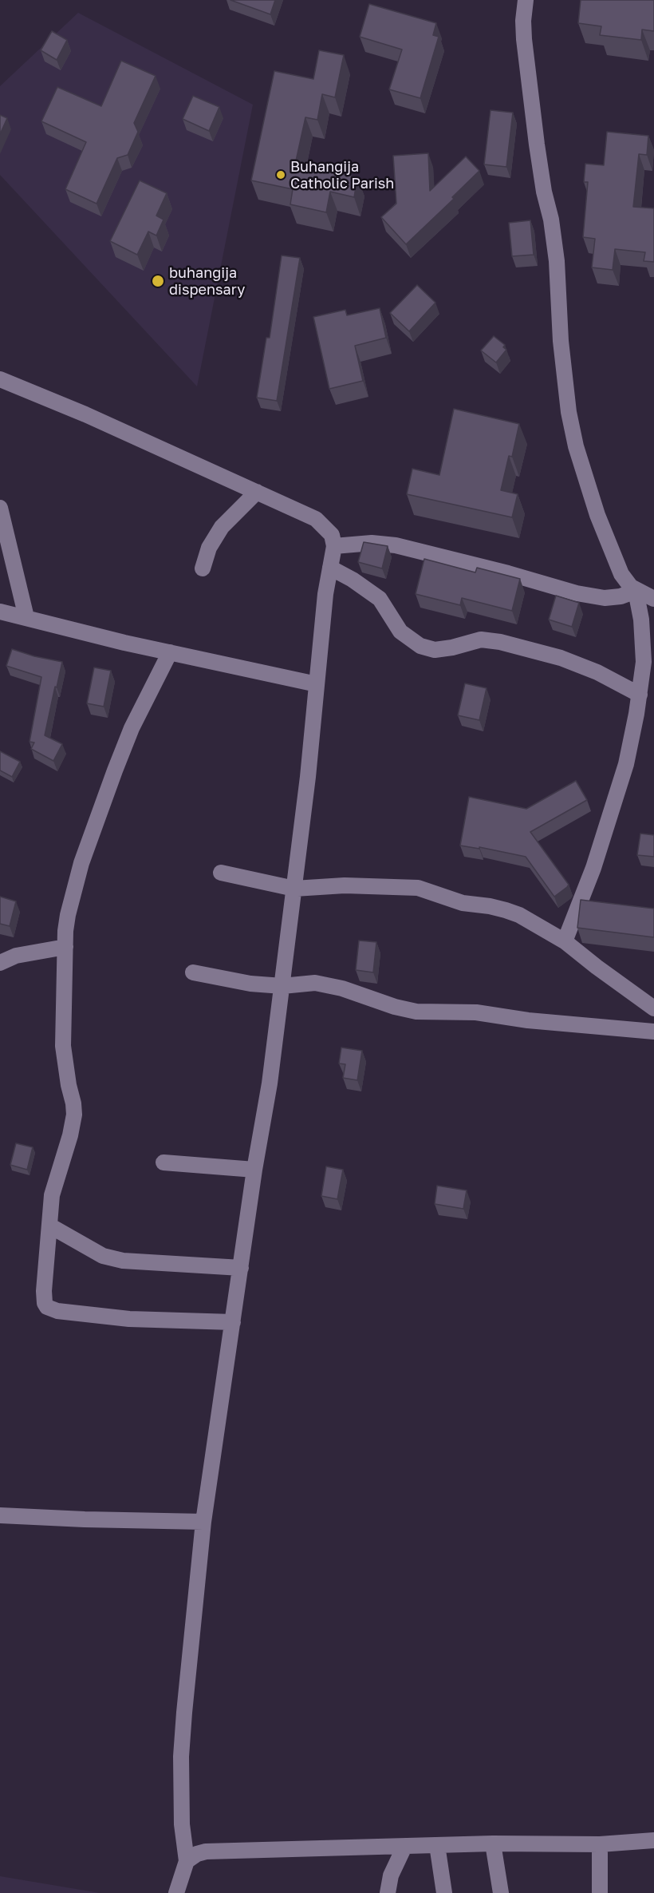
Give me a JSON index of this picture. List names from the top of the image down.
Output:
{
  "places": ["Buhangija Catholic Parish", "buhangija dispensary"]
}
